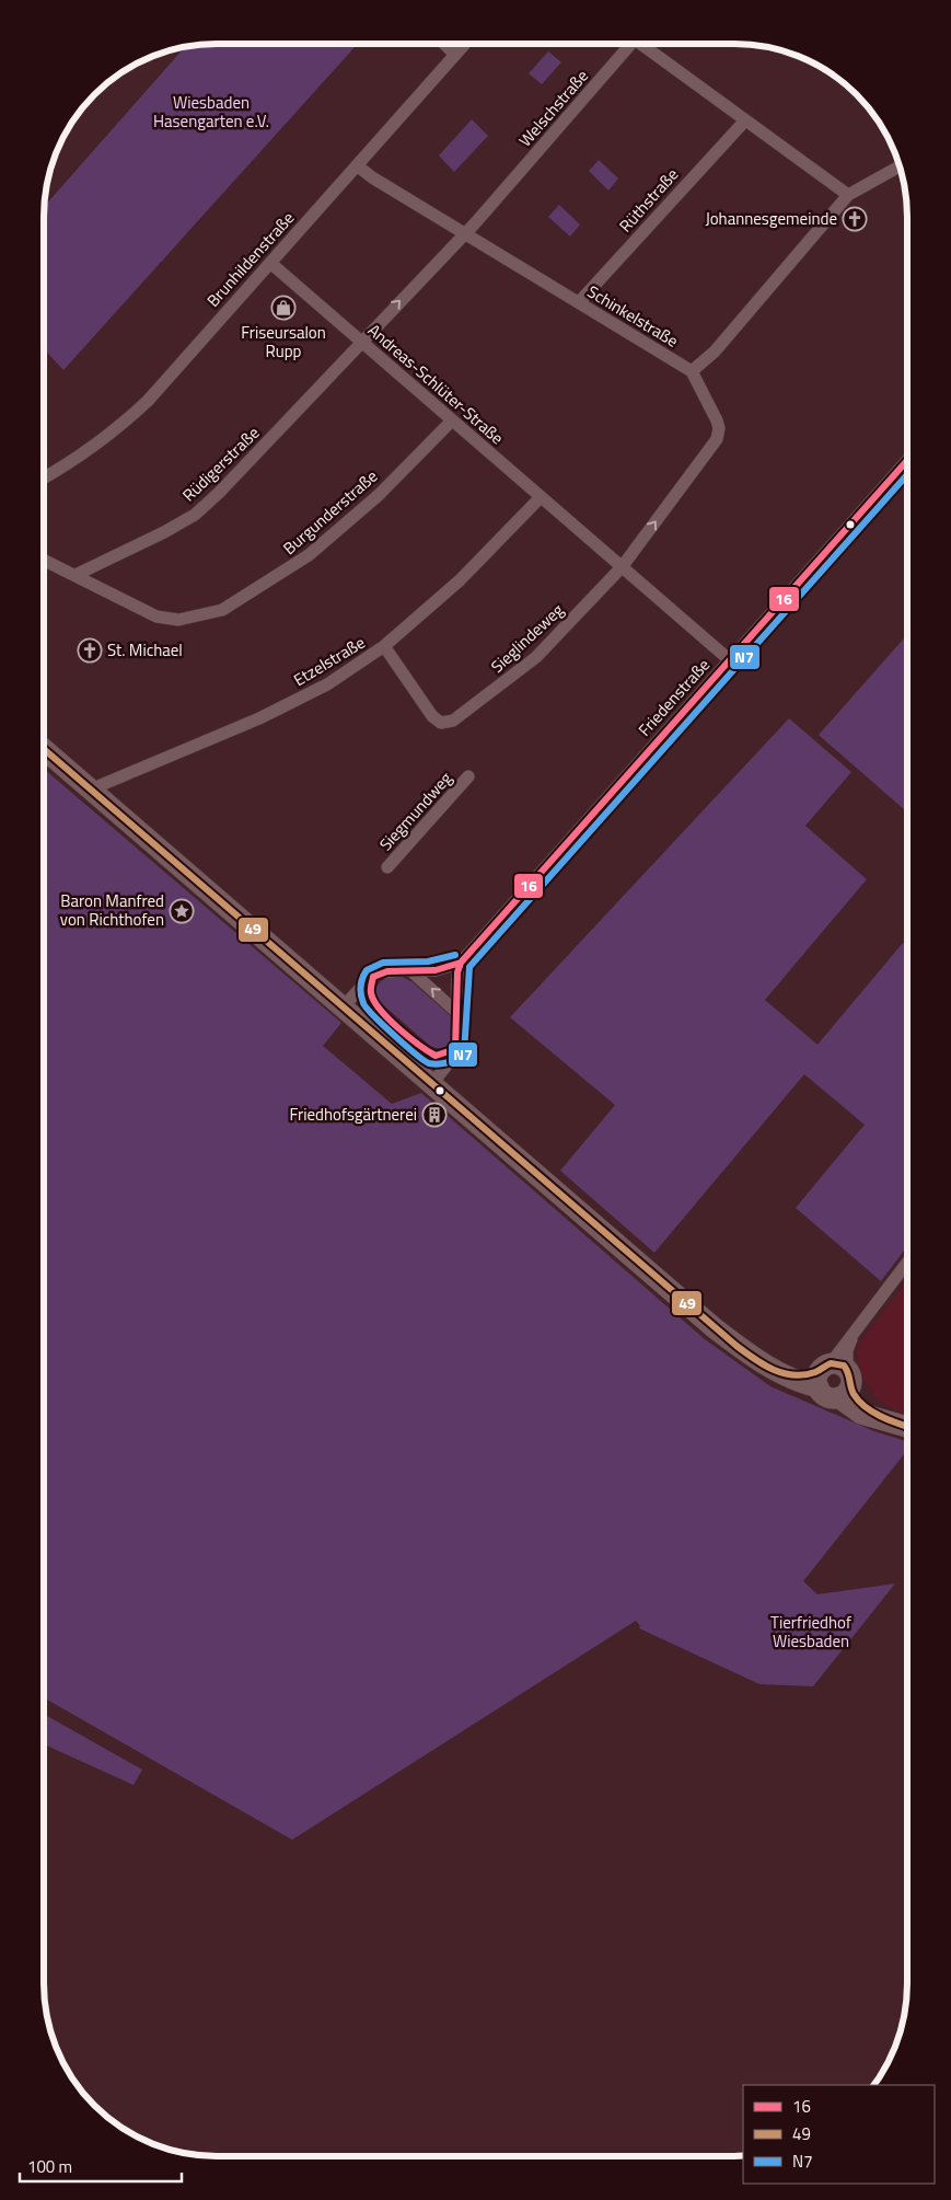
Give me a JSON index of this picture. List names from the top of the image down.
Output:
{
  "streets": {
    "street": [
      "Welschstraße",
      "Rüthstraße",
      "Brunhildenstraße",
      "Schinkelstraße",
      "Andreas-Schlüter-Straße",
      "Rüdigerstraße",
      "Burgunderstraße",
      "Sieglindeweg",
      "Etzelstraße",
      "Friedenstraße",
      "Siegmundweg"
    ]
  },
  "crossings": [
    ["Welschstraße", "Rüthstraße"],
    ["Welschstraße", "Schinkelstraße"],
    ["Welschstraße", "Andreas-Schlüter-Straße"],
    ["Welschstraße", "Rüdigerstraße"],
    ["Rüthstraße", "Schinkelstraße"],
    ["Brunhildenstraße", "Schinkelstraße"],
    ["Brunhildenstraße", "Andreas-Schlüter-Straße"],
    ["Andreas-Schlüter-Straße", "Rüdigerstraße"],
    ["Andreas-Schlüter-Straße", "Burgunderstraße"],
    ["Andreas-Schlüter-Straße", "Sieglindeweg"],
    ["Andreas-Schlüter-Straße", "Etzelstraße"],
    ["Andreas-Schlüter-Straße", "Friedenstraße"],
    ["Rüdigerstraße", "Burgunderstraße"],
    ["Sieglindeweg", "Etzelstraße"]
  ],
  "parks": ["Wiesbaden Hasengarten e.V.", "Tierfriedhof Wiesbaden"],
  "places": {
    "church": ["Johannesgemeinde", "St. Michael"],
    "shop": ["Friseursalon Rupp"],
    "place": ["Baron Manfred von Richthofen"],
    "building": ["Friedhofsgärtnerei"]
  },
  "lines": ["transit line 16", "transit line N7", "transit line 49"],
  "legend": ["16", "49", "N7"],
  "scale_bar": "100 m"
}
